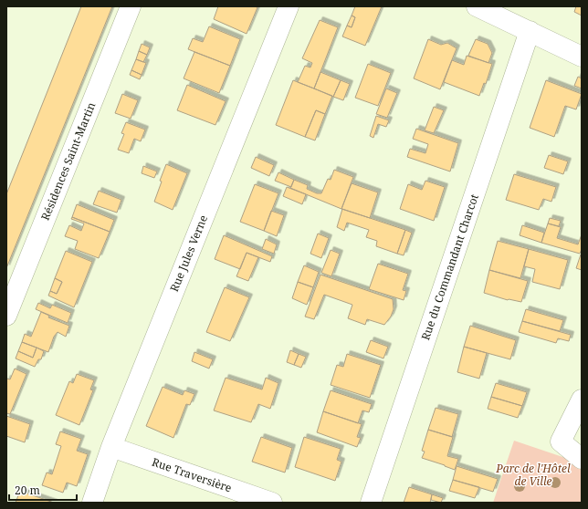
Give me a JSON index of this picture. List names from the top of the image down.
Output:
{
  "streets": {
    "street": [
      "Résidences Saint-Martin",
      "Rue Jules Verne",
      "Rue du Commandant Charcot",
      "Rue Traversière"
    ]
  },
  "crossings": [
    ["Rue Jules Verne", "Rue Traversière"]
  ],
  "parks": ["Parc de l'Hôtel de Ville"],
  "scale_bar": "20 m"
}
